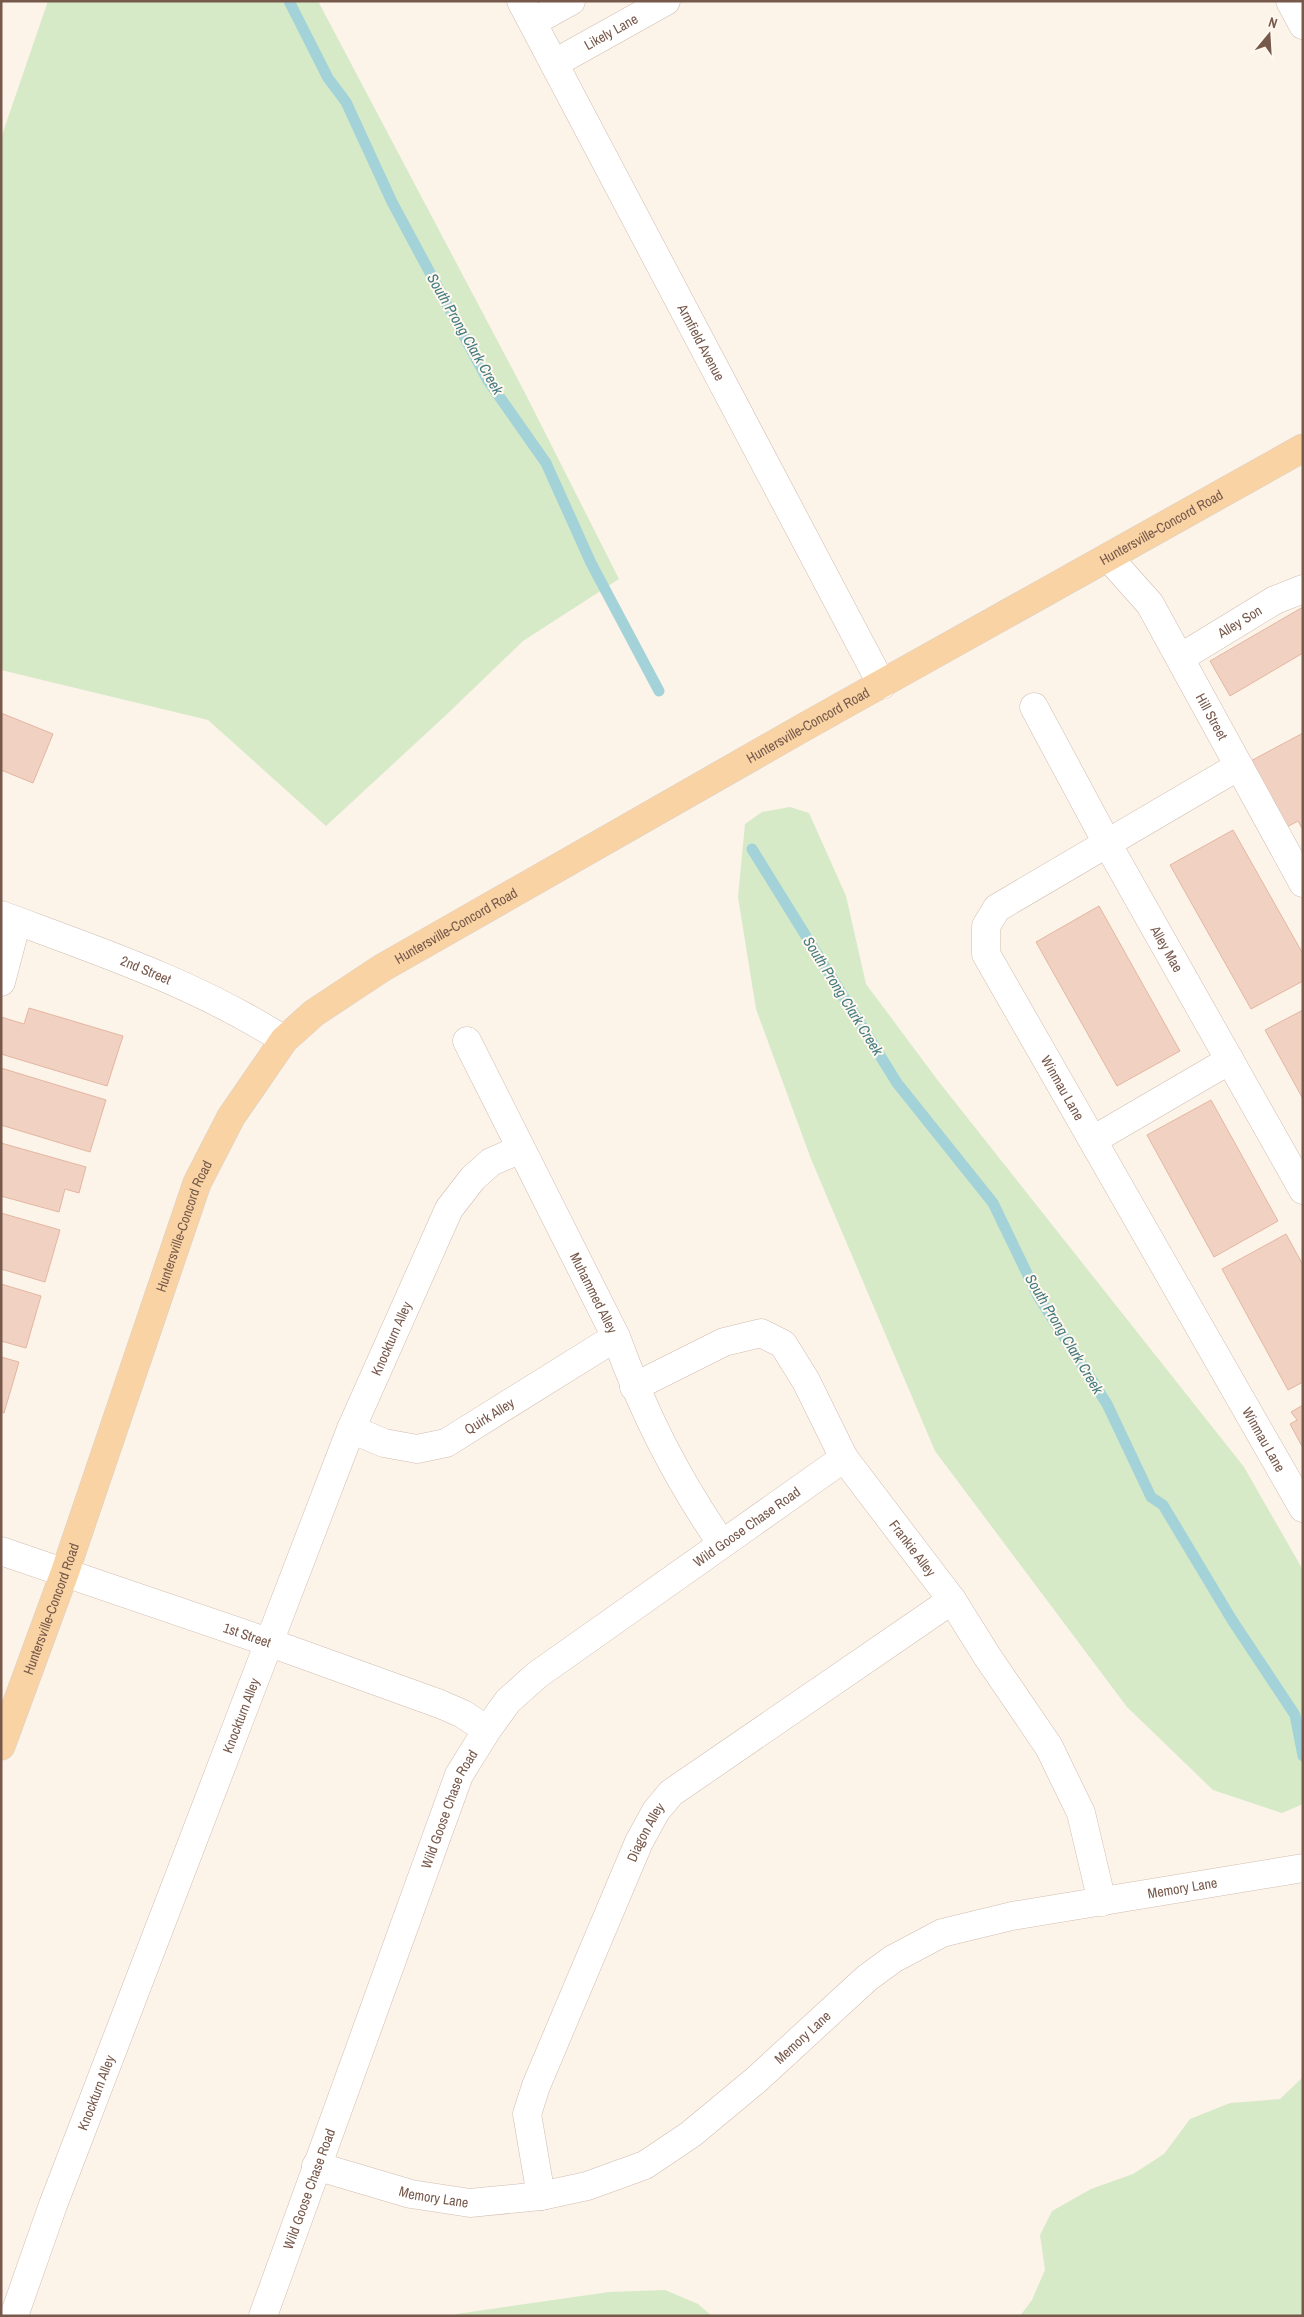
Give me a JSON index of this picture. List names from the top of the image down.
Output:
{
  "streets": {
    "main road": ["Huntersville-Concord Road"],
    "street": [
      "Likely Lane",
      "Armfield Avenue",
      "Alley Son",
      "Hill Street",
      "Alley Mae",
      "2nd Street",
      "Winmau Lane",
      "Muhammed Alley",
      "Knockturn Alley",
      "Quirk Alley",
      "Wild Goose Chase Road",
      "Frankie Alley",
      "1st Street",
      "Diagon Alley",
      "Memory Lane"
    ]
  },
  "crossings": [
    ["Likely Lane", "Armfield Avenue"],
    ["Armfield Avenue", "Huntersville-Concord Road"],
    ["Huntersville-Concord Road", "Hill Street"],
    ["Huntersville-Concord Road", "2nd Street"],
    ["Huntersville-Concord Road", "1st Street"],
    ["Alley Son", "Hill Street"],
    ["Hill Street", "Winmau Lane"],
    ["Alley Mae", "Winmau Lane"],
    ["Muhammed Alley", "Knockturn Alley"],
    ["Muhammed Alley", "Quirk Alley"],
    ["Muhammed Alley", "Wild Goose Chase Road"],
    ["Muhammed Alley", "Frankie Alley"],
    ["Knockturn Alley", "Quirk Alley"],
    ["Knockturn Alley", "1st Street"],
    ["Wild Goose Chase Road", "Frankie Alley"],
    ["Wild Goose Chase Road", "1st Street"],
    ["Wild Goose Chase Road", "Memory Lane"],
    ["Frankie Alley", "Diagon Alley"],
    ["Frankie Alley", "Memory Lane"],
    ["Diagon Alley", "Memory Lane"]
  ],
  "water": ["South Prong Clark Creek"],
  "north": "top"
}
